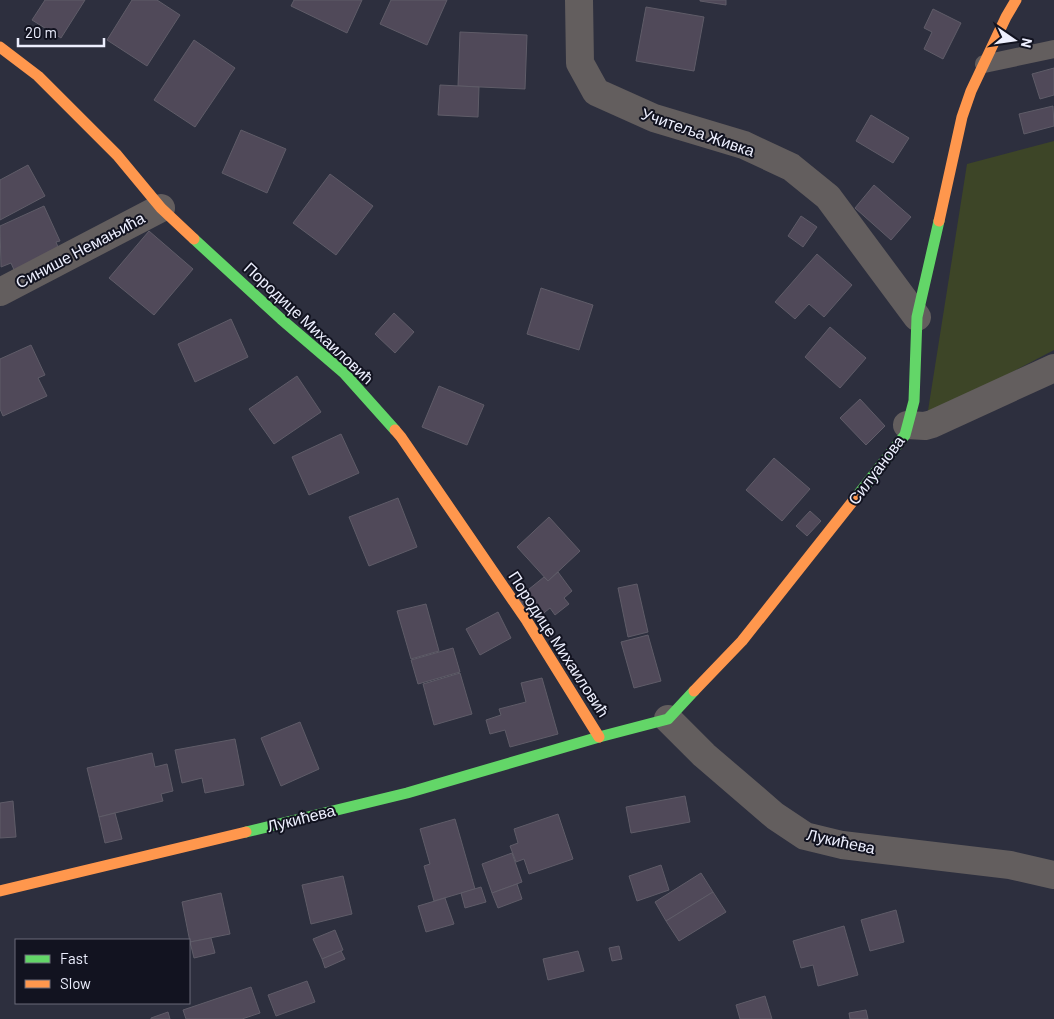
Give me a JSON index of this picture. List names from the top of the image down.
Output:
{
  "streets": {
    "street": [
      "Учитеља Живка",
      "Синише Немањића",
      "Породице Михаиловић",
      "Силуанова",
      "Лукићева"
    ]
  },
  "crossings": [
    ["Учитеља Живка", "Силуанова"],
    ["Синише Немањића", "Породице Михаиловић"],
    ["Породице Михаиловић", "Лукићева"],
    ["Силуанова", "Лукићева"]
  ],
  "legend": ["Fast", "Slow"],
  "scale_bar": "20 m",
  "north": "right"
}
